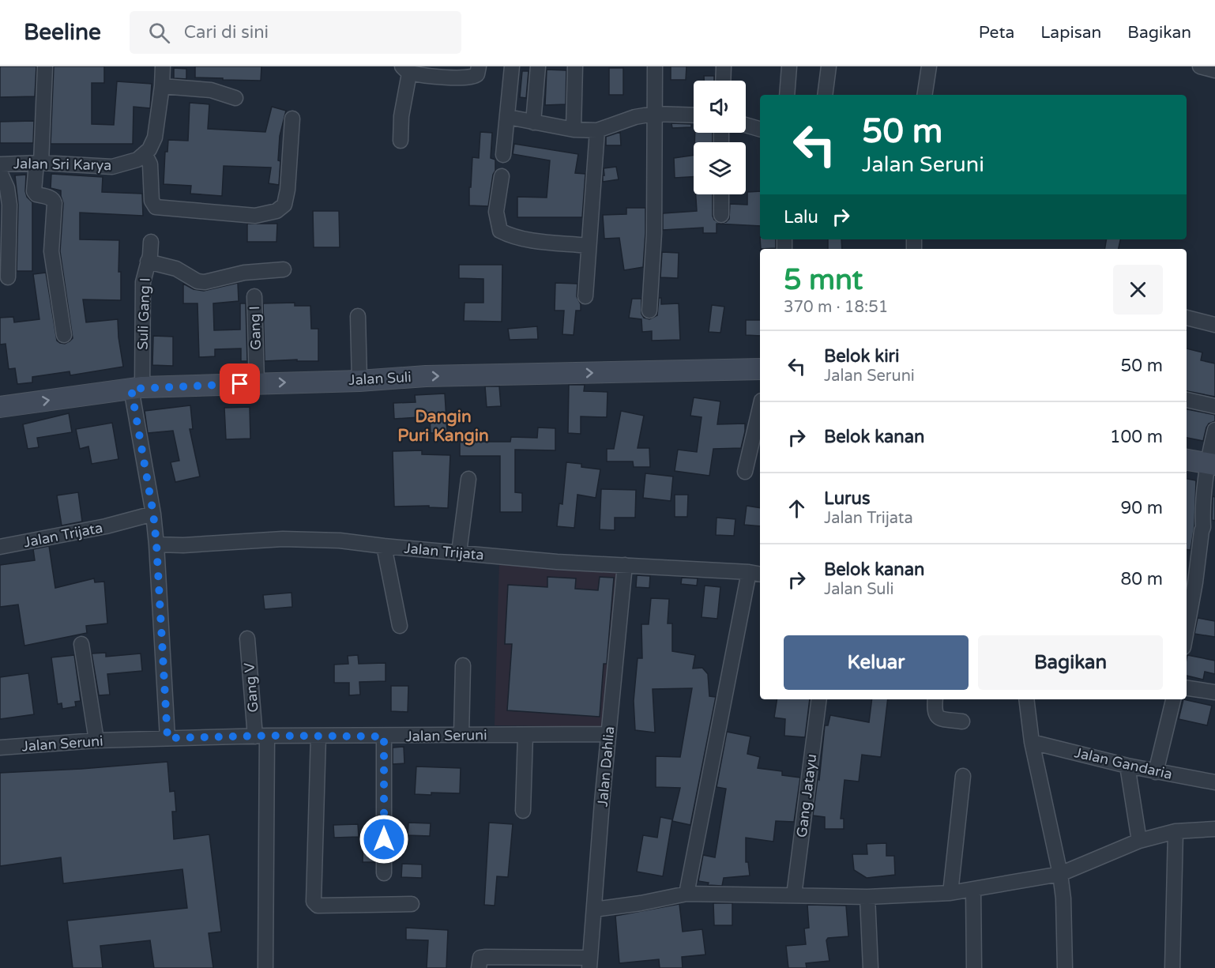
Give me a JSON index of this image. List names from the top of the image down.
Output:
{
  "streets": {
    "main road": ["Jalan Suli"],
    "street": [
      "Jalan Sri Karya",
      "Suli Gang I",
      "Gang I",
      "Jalan Trijata",
      "Gang V",
      "Jalan Seruni",
      "Jalan Gandaria",
      "Jalan Dahlia",
      "Gang Jatayu"
    ]
  },
  "crossings": [
    ["Suli Gang I", "Jalan Suli"],
    ["Gang I", "Jalan Suli"],
    ["Jalan Trijata", "Jalan Dahlia"],
    ["Gang V", "Jalan Seruni"],
    ["Jalan Seruni", "Jalan Dahlia"]
  ],
  "one_way": ["Jalan Suli"],
  "districts": ["Dangin Puri Kangin"],
  "page": {
    "header": "Beeline",
    "search": "Cari di sini",
    "nav": ["Peta", "Lapisan", "Bagikan"],
    "turn": ["50 m", "Jalan Seruni"],
    "then": "Lalu",
    "heading": ["5 mnt", "370 m · 18:51"],
    "list": [
      {
        "name": "Belok kiri",
        "note": "Jalan Seruni",
        "value": "50 m"
      },
      {
        "name": "Belok kanan",
        "value": "100 m"
      },
      {
        "name": "Lurus",
        "note": "Jalan Trijata",
        "value": "90 m"
      },
      {
        "name": "Belok kanan",
        "note": "Jalan Suli",
        "value": "80 m"
      }
    ],
    "buttons": ["Keluar", "Bagikan"]
  }
}
